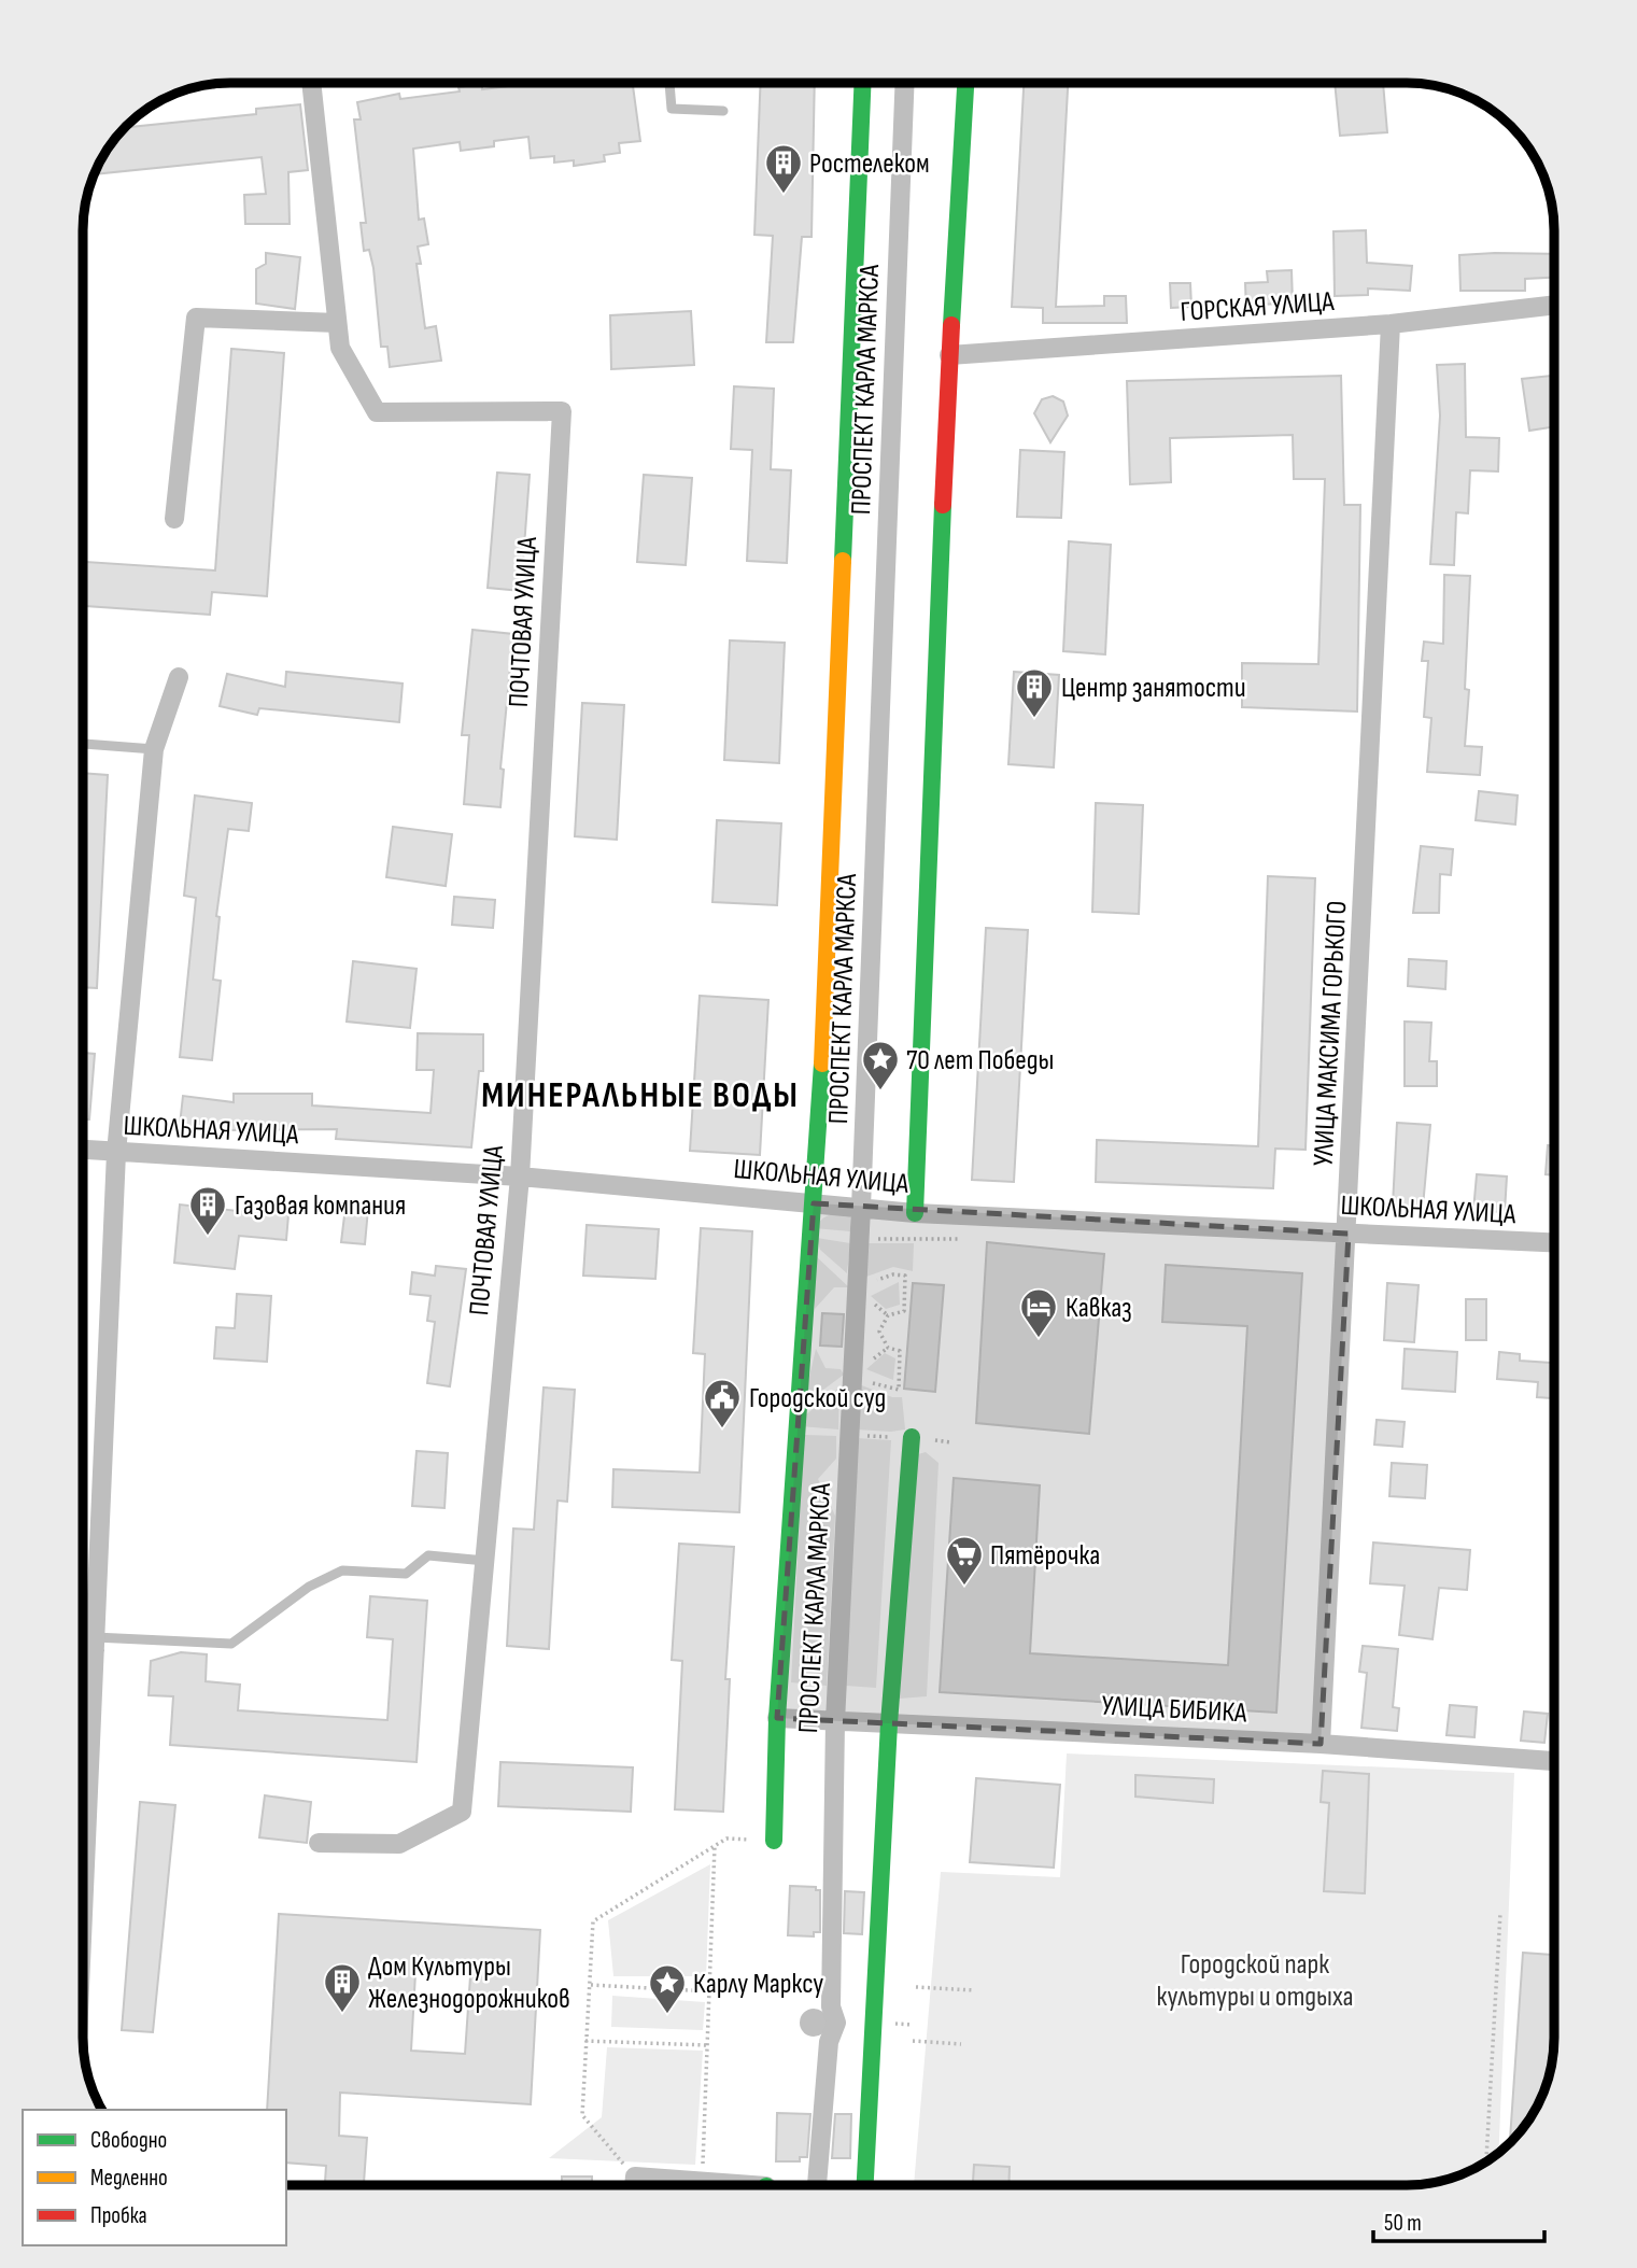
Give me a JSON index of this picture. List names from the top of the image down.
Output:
{
  "streets": {
    "street": [
      "ГОРСКАЯ УЛИЦА",
      "ПРОСПЕКТ КАРЛА МАРКСА",
      "ПОЧТОВАЯ УЛИЦА",
      "УЛИЦА МАКСИМА ГОРЬКОГО",
      "ШКОЛЬНАЯ УЛИЦА",
      "УЛИЦА БИБИКА"
    ]
  },
  "crossings": [
    ["ГОРСКАЯ УЛИЦА", "УЛИЦА МАКСИМА ГОРЬКОГО"],
    ["ПРОСПЕКТ КАРЛА МАРКСА", "ШКОЛЬНАЯ УЛИЦА"],
    ["ПРОСПЕКТ КАРЛА МАРКСА", "УЛИЦА БИБИКА"],
    ["ПОЧТОВАЯ УЛИЦА", "ШКОЛЬНАЯ УЛИЦА"],
    ["УЛИЦА МАКСИМА ГОРЬКОГО", "ШКОЛЬНАЯ УЛИЦА"],
    ["УЛИЦА МАКСИМА ГОРЬКОГО", "УЛИЦА БИБИКА"]
  ],
  "districts": ["МИНЕРАЛЬНЫЕ ВОДЫ"],
  "parks": ["Городской парк культуры и отдыха"],
  "places": {
    "building": [
      "Ростелеком",
      "Центр занятости",
      "Газовая компания",
      "Дом Культуры Железнодорожников"
    ],
    "place": ["70 лет Победы", "Карлу Марксу"],
    "hotel": ["Кавказ"],
    "public building": ["Городской суд"],
    "supermarket": ["Пятёрочка"]
  },
  "legend": ["Свободно", "Медленно", "Пробка"],
  "scale_bar": "50 m"
}
